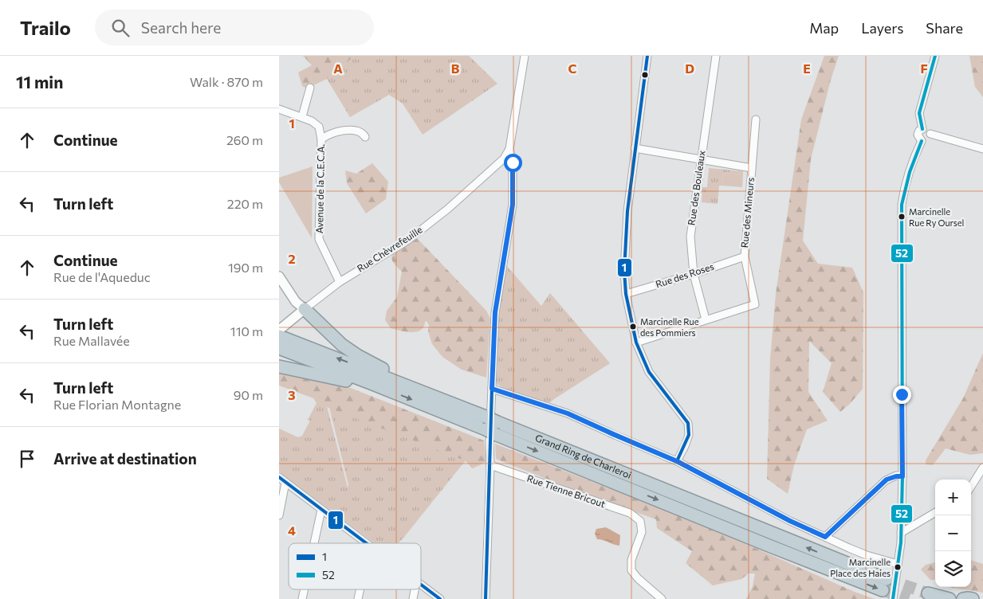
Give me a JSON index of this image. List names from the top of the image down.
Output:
{
  "streets": {
    "highway": ["Grand Ring de Charleroi"],
    "street": [
      "Rue des Bouleaux",
      "Avenue de la C.E.C.A.",
      "Rue des Mineurs",
      "Rue Chèvrefeuille",
      "Rue des Roses",
      "Rue Tienne Bricout"
    ]
  },
  "crossings": [
    ["Rue des Bouleaux", "Rue des Mineurs"],
    ["Rue des Bouleaux", "Rue des Roses"],
    ["Avenue de la C.E.C.A.", "Rue Chèvrefeuille"],
    ["Rue des Mineurs", "Rue des Roses"],
    ["Rue Chèvrefeuille", "Grand Ring de Charleroi"]
  ],
  "places": ["Marcinelle Rue Ry Oursel", "Marcinelle Rue des Pommiers", "Marcinelle Place des Haies"],
  "lines": ["transit line 1", "transit line 52"],
  "legend": ["1", "52"],
  "page": {
    "header": "Trailo",
    "search": "Search here",
    "nav": ["Map", "Layers", "Share"],
    "heading": ["11 min", "Walk · 870 m"],
    "list": [
      ["Continue", "260 m"],
      ["Turn left", "220 m"],
      ["Continue", "Rue de l'Aqueduc", "190 m"],
      ["Turn left", "Rue Mallavée", "110 m"],
      ["Turn left", "Rue Florian Montagne", "90 m"],
      "Arrive at destination"
    ],
    "map_buttons": ["+", "−"]
  },
  "grid": {
    "columns": [
      "A",
      "B",
      "C",
      "D",
      "E",
      "F"
    ],
    "rows": [
      "1",
      "2",
      "3",
      "4"
    ]
  }
}
